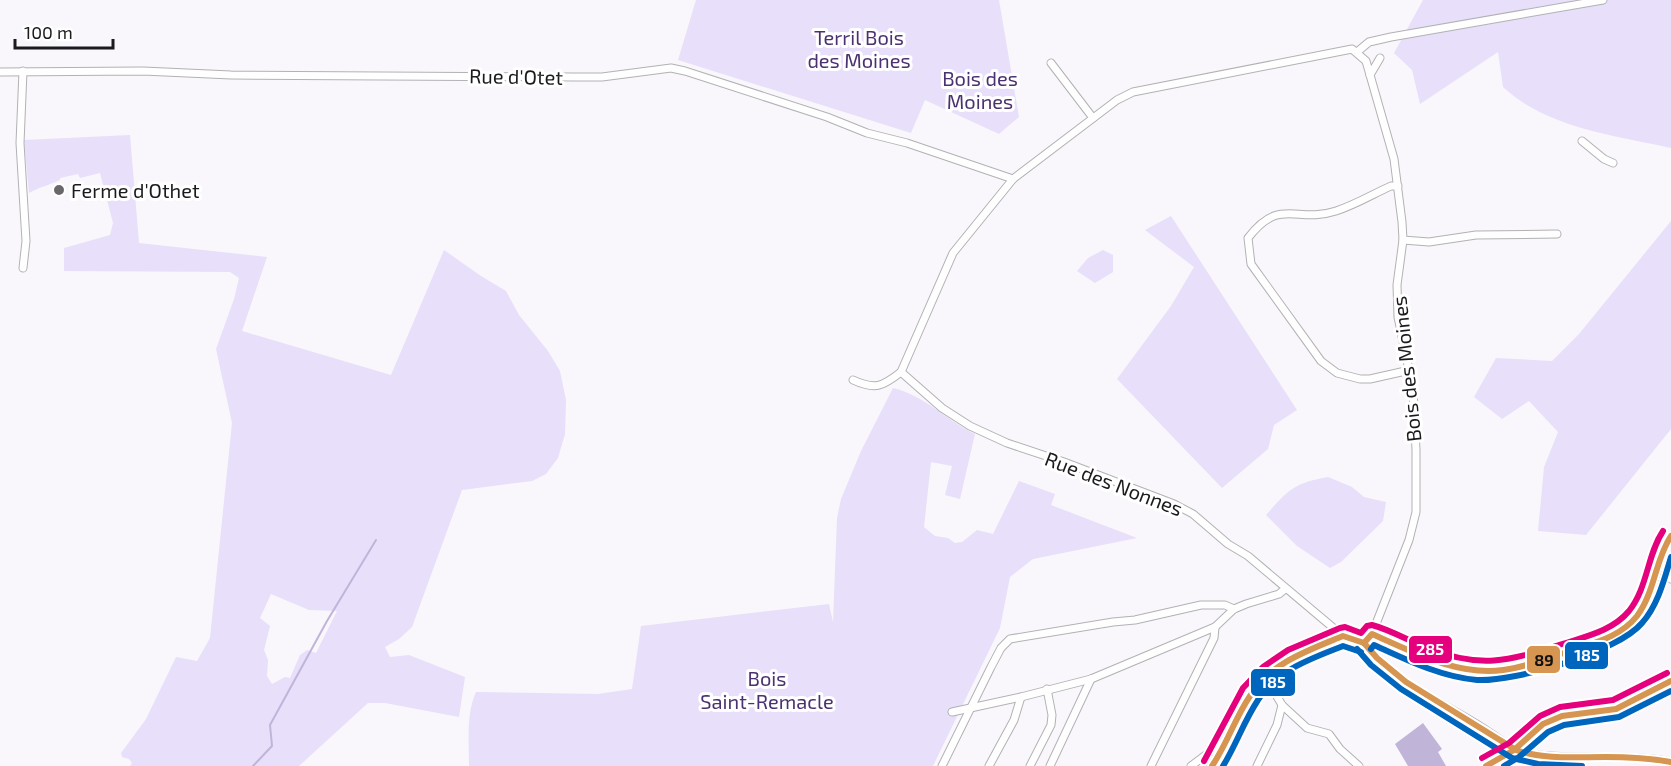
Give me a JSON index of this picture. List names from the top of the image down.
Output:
{
  "streets": {
    "street": ["Rue d'Otet", "Bois des Moines", "Rue des Nonnes"]
  },
  "parks": ["Terril Bois des Moines", "Bois des Moines", "Bois Saint-Remacle"],
  "places": ["Ferme d'Othet"],
  "lines": ["transit line 285", "transit line 89", "transit line 185"],
  "scale_bar": "100 m"
}
